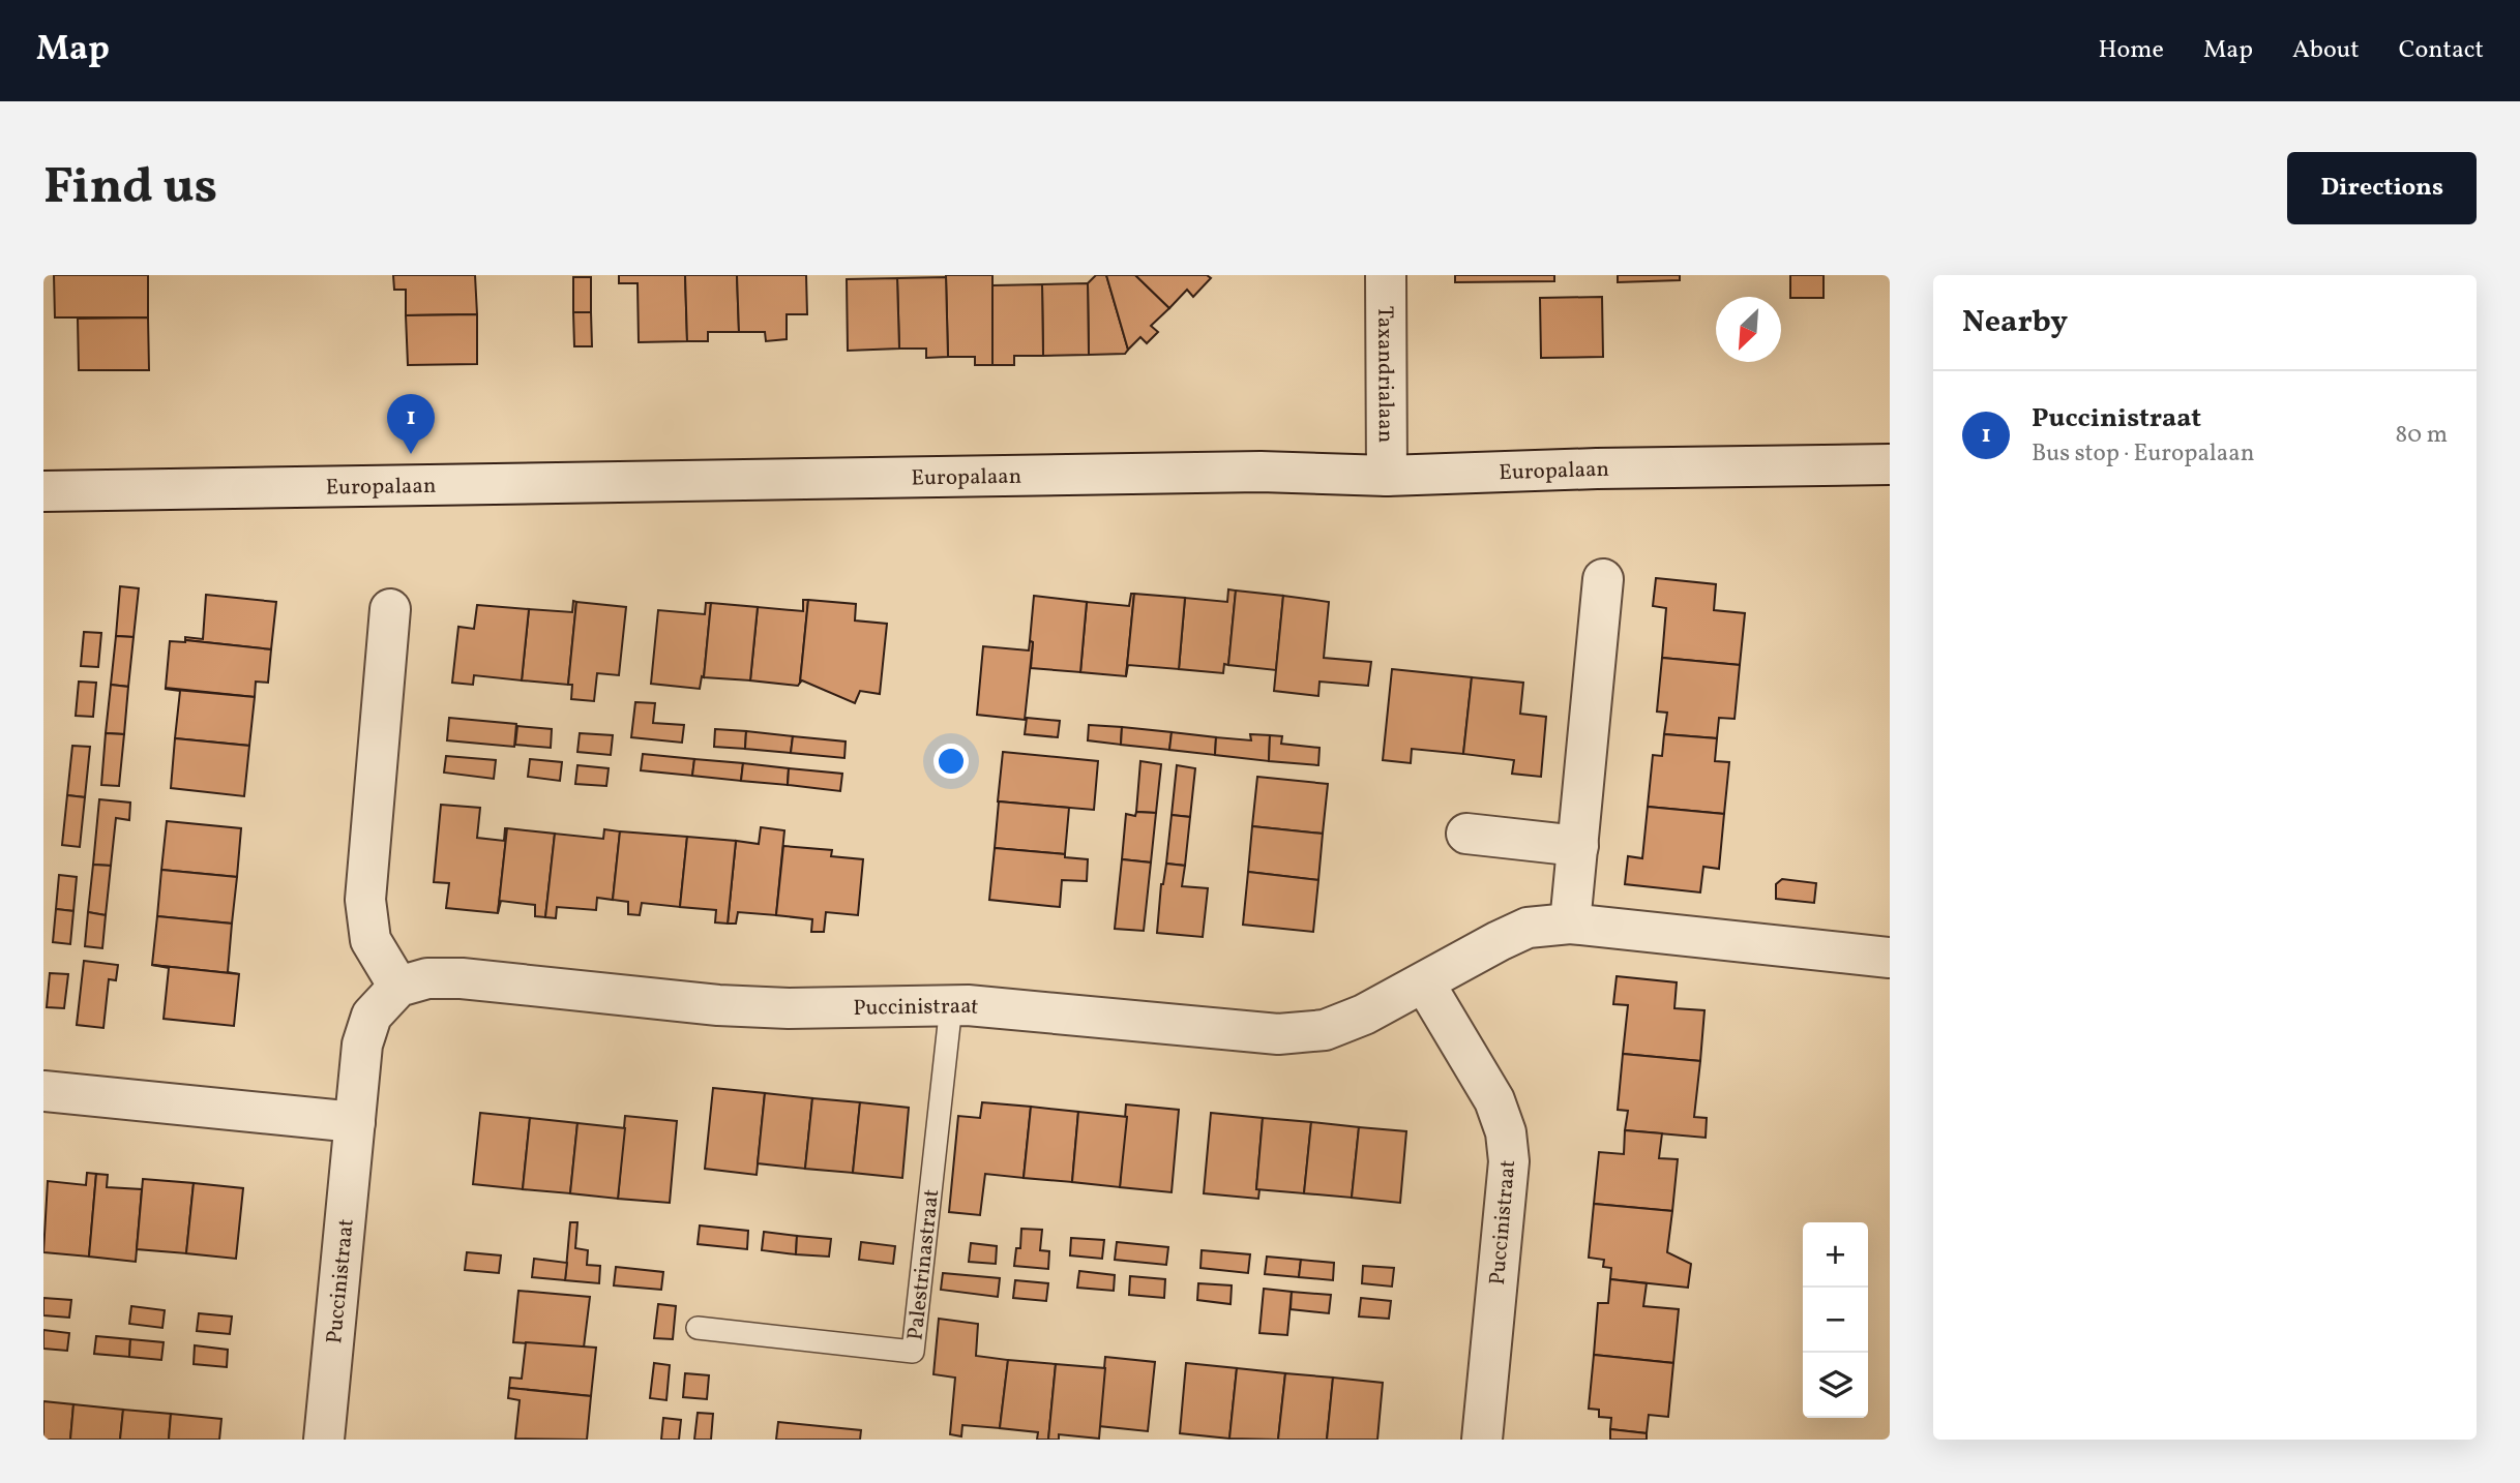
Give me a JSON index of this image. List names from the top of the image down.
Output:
{
  "streets": {
    "street": ["Taxandrialaan", "Europalaan", "Puccinistraat"],
    "lane": ["Palestrinastraat"]
  },
  "crossings": [
    ["Taxandrialaan", "Europalaan"],
    ["Puccinistraat", "Palestrinastraat"]
  ],
  "north": "bottom left",
  "page": {
    "header": "Map",
    "nav": [
      "Home",
      "Map",
      "About",
      "Contact"
    ],
    "buttons": "Directions",
    "title": "Find us",
    "heading": "Nearby",
    "list": [
      {
        "mark": "1",
        "name": "Puccinistraat",
        "note": "Bus stop · Europalaan",
        "value": "80 m"
      }
    ],
    "pins": "1",
    "map_buttons": ["+", "−"]
  }
}
